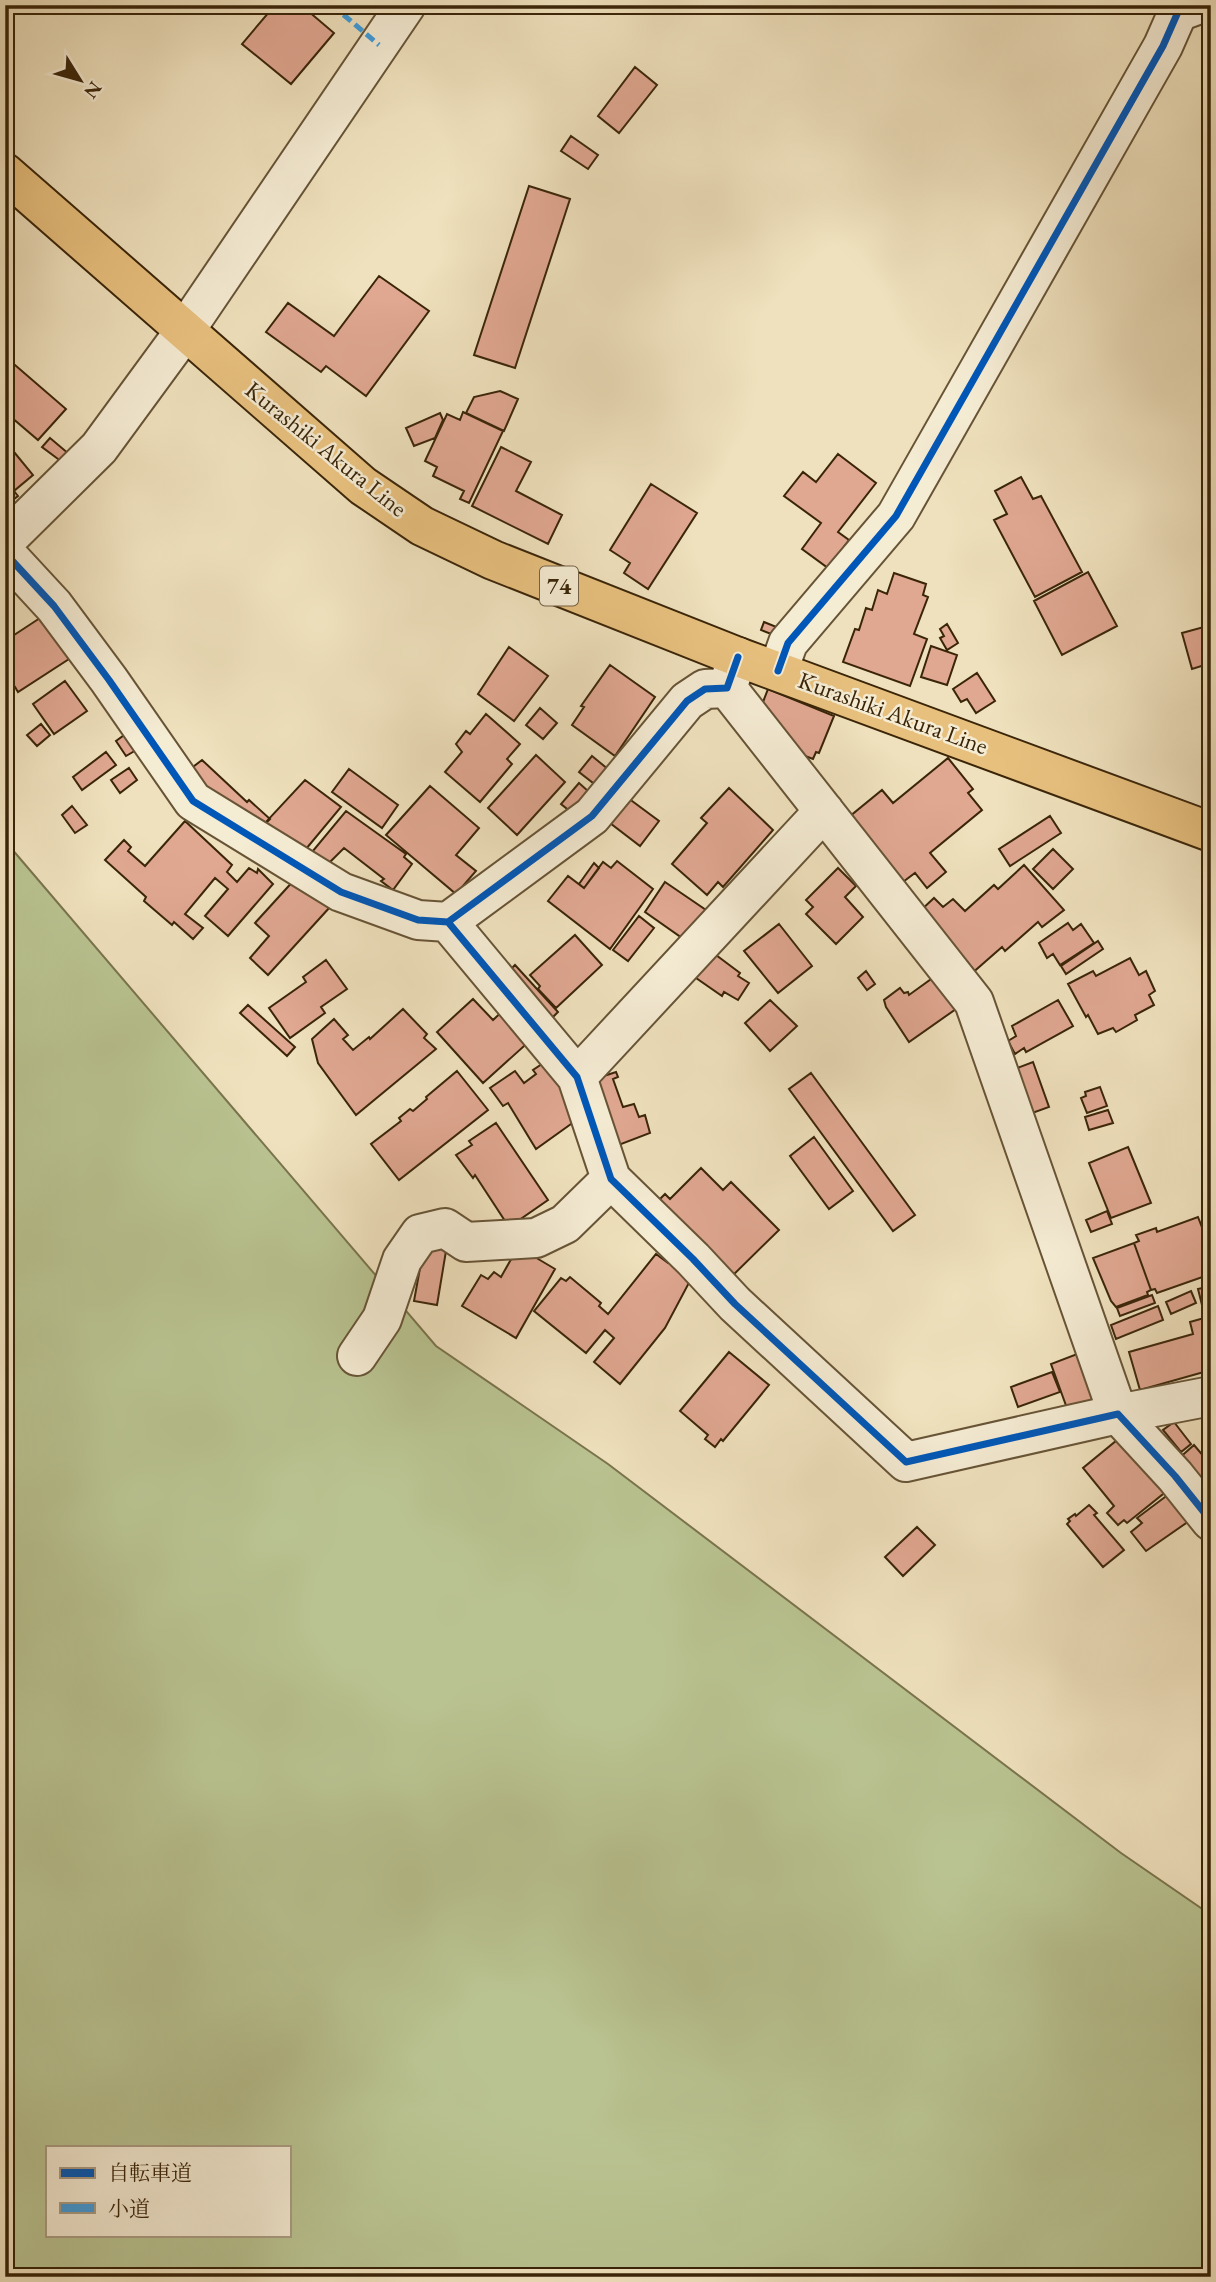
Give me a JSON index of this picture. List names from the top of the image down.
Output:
{
  "streets": {
    "main road": ["Kurashiki Akura Line", "74"]
  },
  "legend": ["自転車道", "小道"],
  "north": "bottom right"
}
